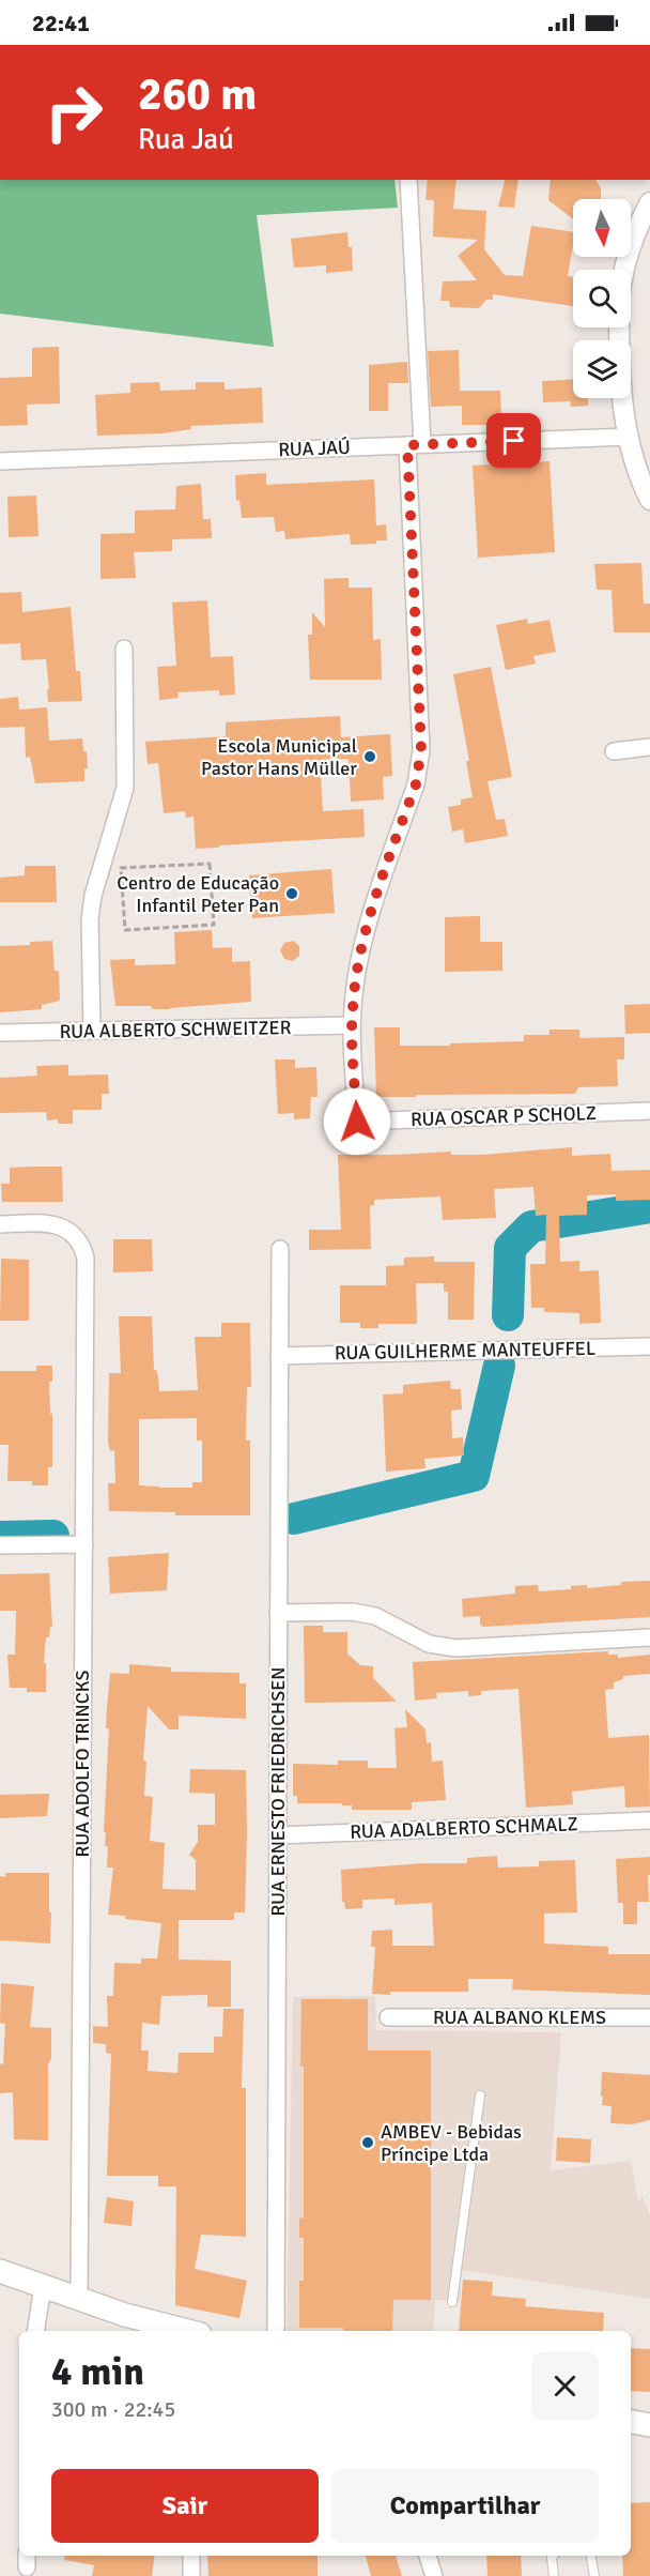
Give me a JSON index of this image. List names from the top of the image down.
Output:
{
  "streets": {
    "street": [
      "RUA JAÚ",
      "RUA ALBERTO SCHWEITZER",
      "RUA OSCAR P SCHOLZ",
      "RUA GUILHERME MANTEUFFEL",
      "RUA ADOLFO TRINCKS",
      "RUA ERNESTO FRIEDRICHSEN",
      "RUA ADALBERTO SCHMALZ",
      "RUA ALBANO KLEMS"
    ]
  },
  "crossings": [
    ["RUA ALBERTO SCHWEITZER", "RUA OSCAR P SCHOLZ"],
    ["RUA GUILHERME MANTEUFFEL", "RUA ERNESTO FRIEDRICHSEN"],
    ["RUA ERNESTO FRIEDRICHSEN", "RUA ADALBERTO SCHMALZ"]
  ],
  "places": ["Escola Municipal Pastor Hans Müller", "Centro de Educação Infantil Peter Pan", "AMBEV - Bebidas Príncipe Ltda"],
  "north": "bottom",
  "page": {
    "status": "22:41",
    "turn": ["260 m", "Rua Jaú"],
    "heading": ["4 min", "300 m · 22:45"],
    "buttons": ["Sair", "Compartilhar"]
  }
}
